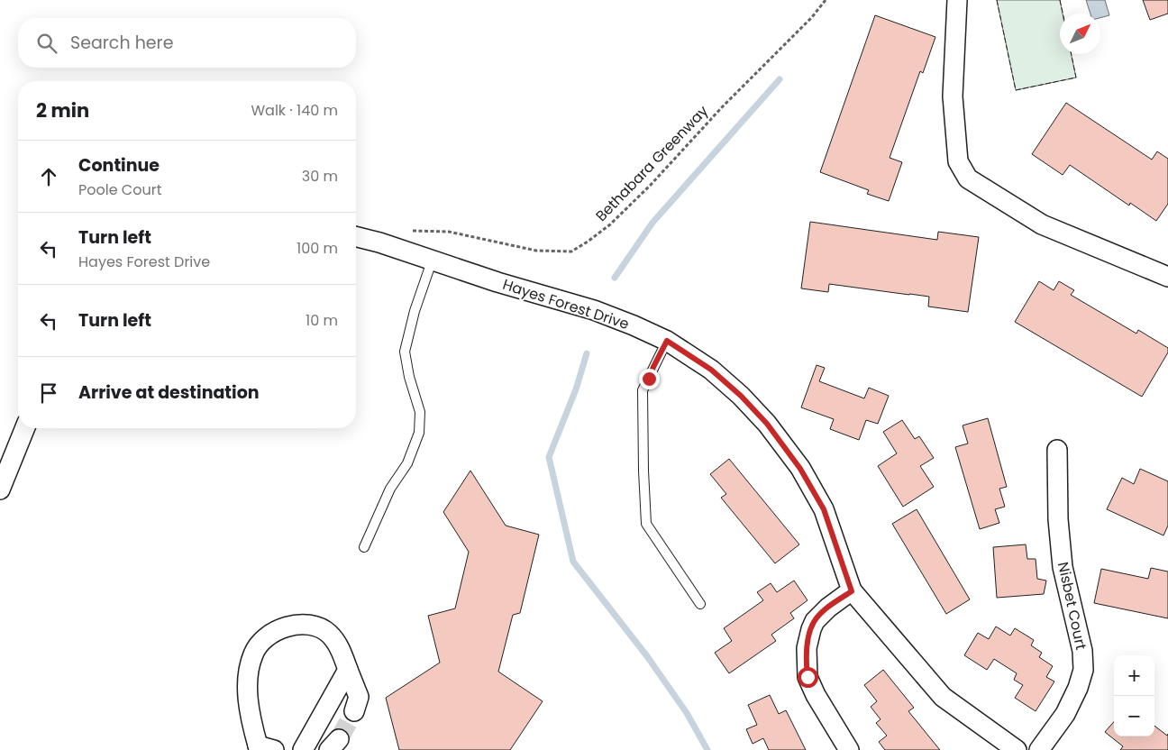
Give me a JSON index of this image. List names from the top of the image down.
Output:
{
  "streets": {
    "street": ["Hayes Forest Drive", "Nisbet Court"],
    "path": ["Bethabara Greenway"]
  },
  "north": "top right",
  "page": {
    "search": "Search here",
    "heading": ["2 min", "Walk · 140 m"],
    "list": [
      ["Continue", "Poole Court", "30 m"],
      ["Turn left", "Hayes Forest Drive", "100 m"],
      ["Turn left", "10 m"],
      "Arrive at destination"
    ],
    "map_buttons": ["+", "−"]
  }
}
